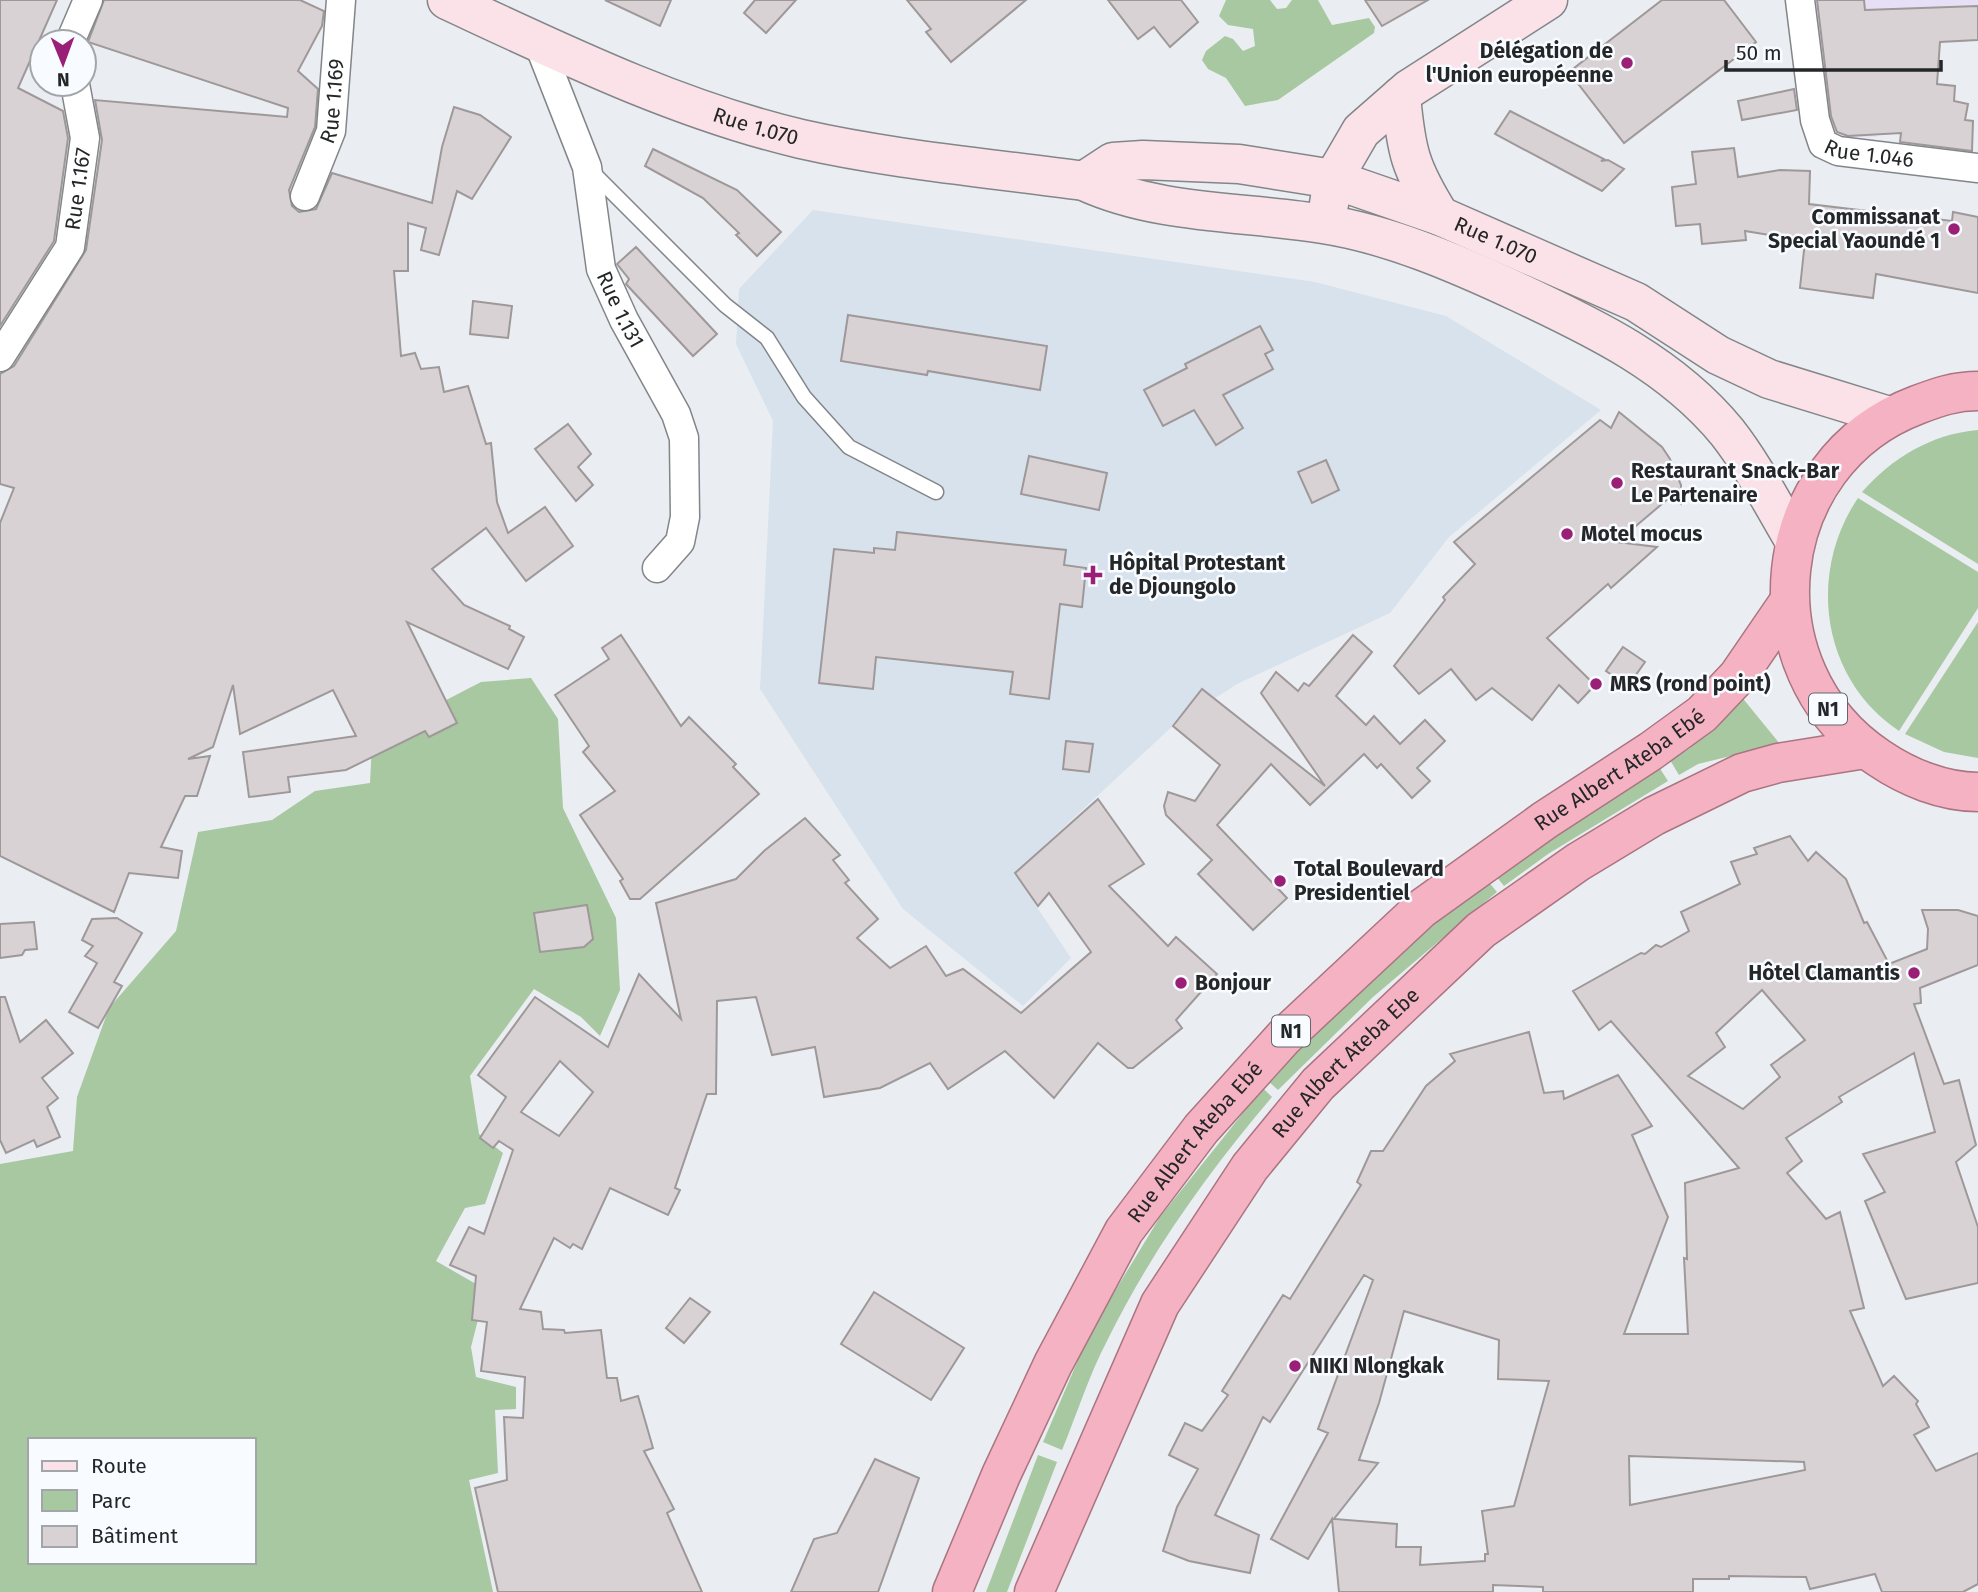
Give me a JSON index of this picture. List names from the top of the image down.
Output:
{
  "streets": {
    "highway": ["N1", "Rue Albert Ateba Ebé", "Rue Albert Ateba Ebe"],
    "main road": ["Rue 1.070"],
    "street": [
      "Rue 1.169",
      "Rue 1.046",
      "Rue 1.167",
      "Rue 1.131"
    ]
  },
  "crossings": [
    ["Rue 1.070", "Rue 1.131"],
    ["Rue 1.070", "N1"],
    ["N1", "Rue Albert Ateba Ebé"],
    ["N1", "Rue Albert Ateba Ebe"]
  ],
  "places": {
    "other": [
      "Délégation de l'Union européenne",
      "Commissanat Special Yaoundé 1",
      "Restaurant Snack-Bar Le Partenaire",
      "Motel mocus",
      "MRS (rond point)",
      "Total Boulevard Presidentiel",
      "Hôtel Clamantis",
      "Bonjour",
      "NIKI Nlongkak"
    ],
    "health": ["Hôpital Protestant de Djoungolo"]
  },
  "legend": ["Route", "Parc", "Bâtiment"],
  "scale_bar": "50 m",
  "north": "bottom"
}
